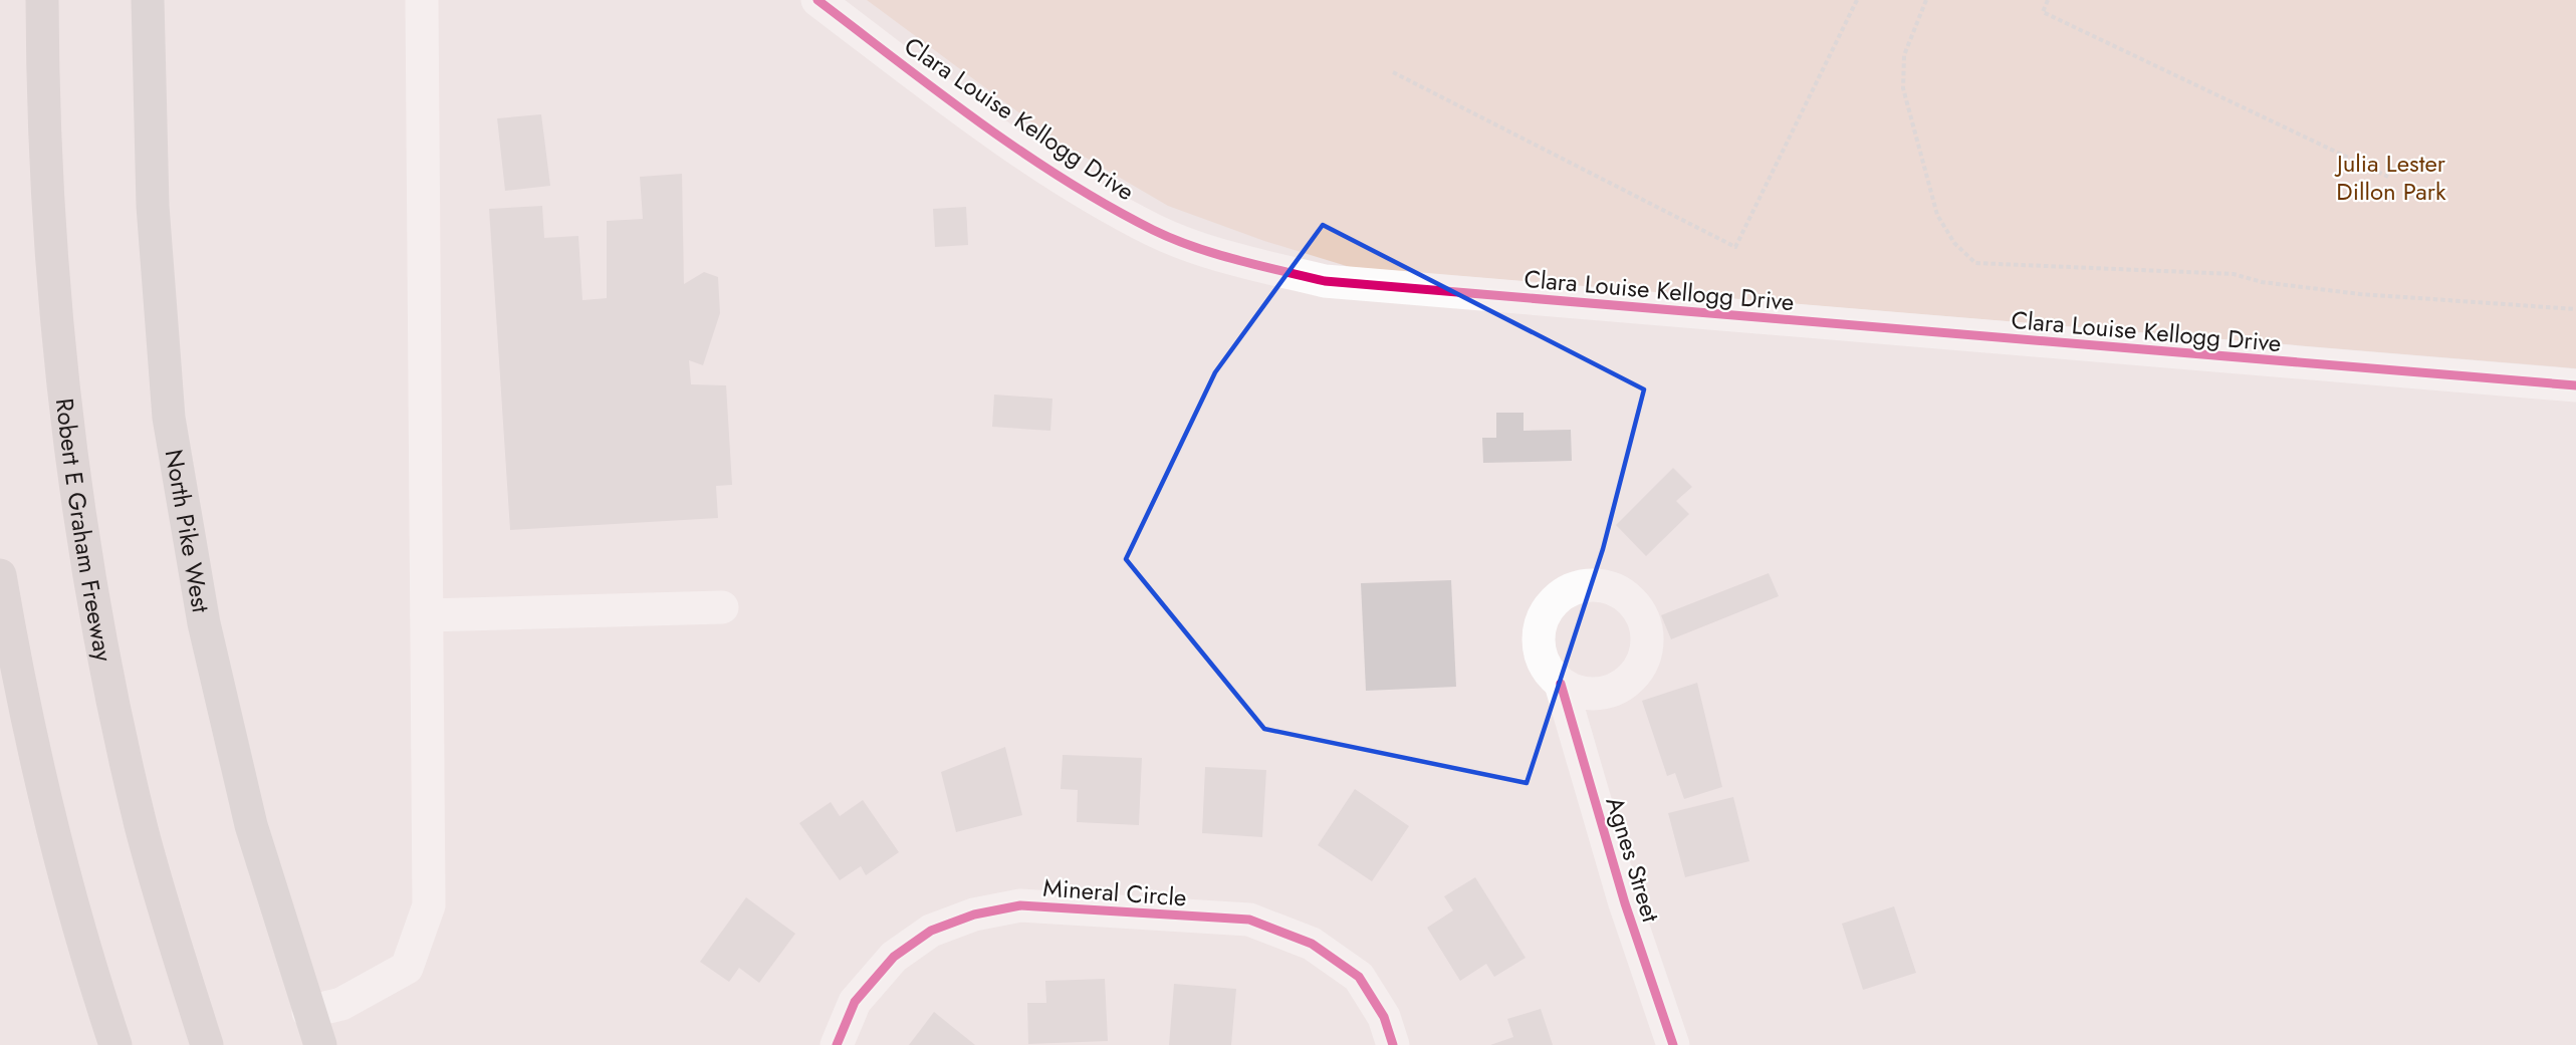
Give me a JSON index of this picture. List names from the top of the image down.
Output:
{
  "streets": {
    "highway": ["Robert E Graham Freeway"],
    "main road": ["North Pike West"],
    "street": ["Clara Louise Kellogg Drive", "Agnes Street", "Mineral Circle"]
  },
  "parks": ["Julia Lester Dillon Park"]
}
